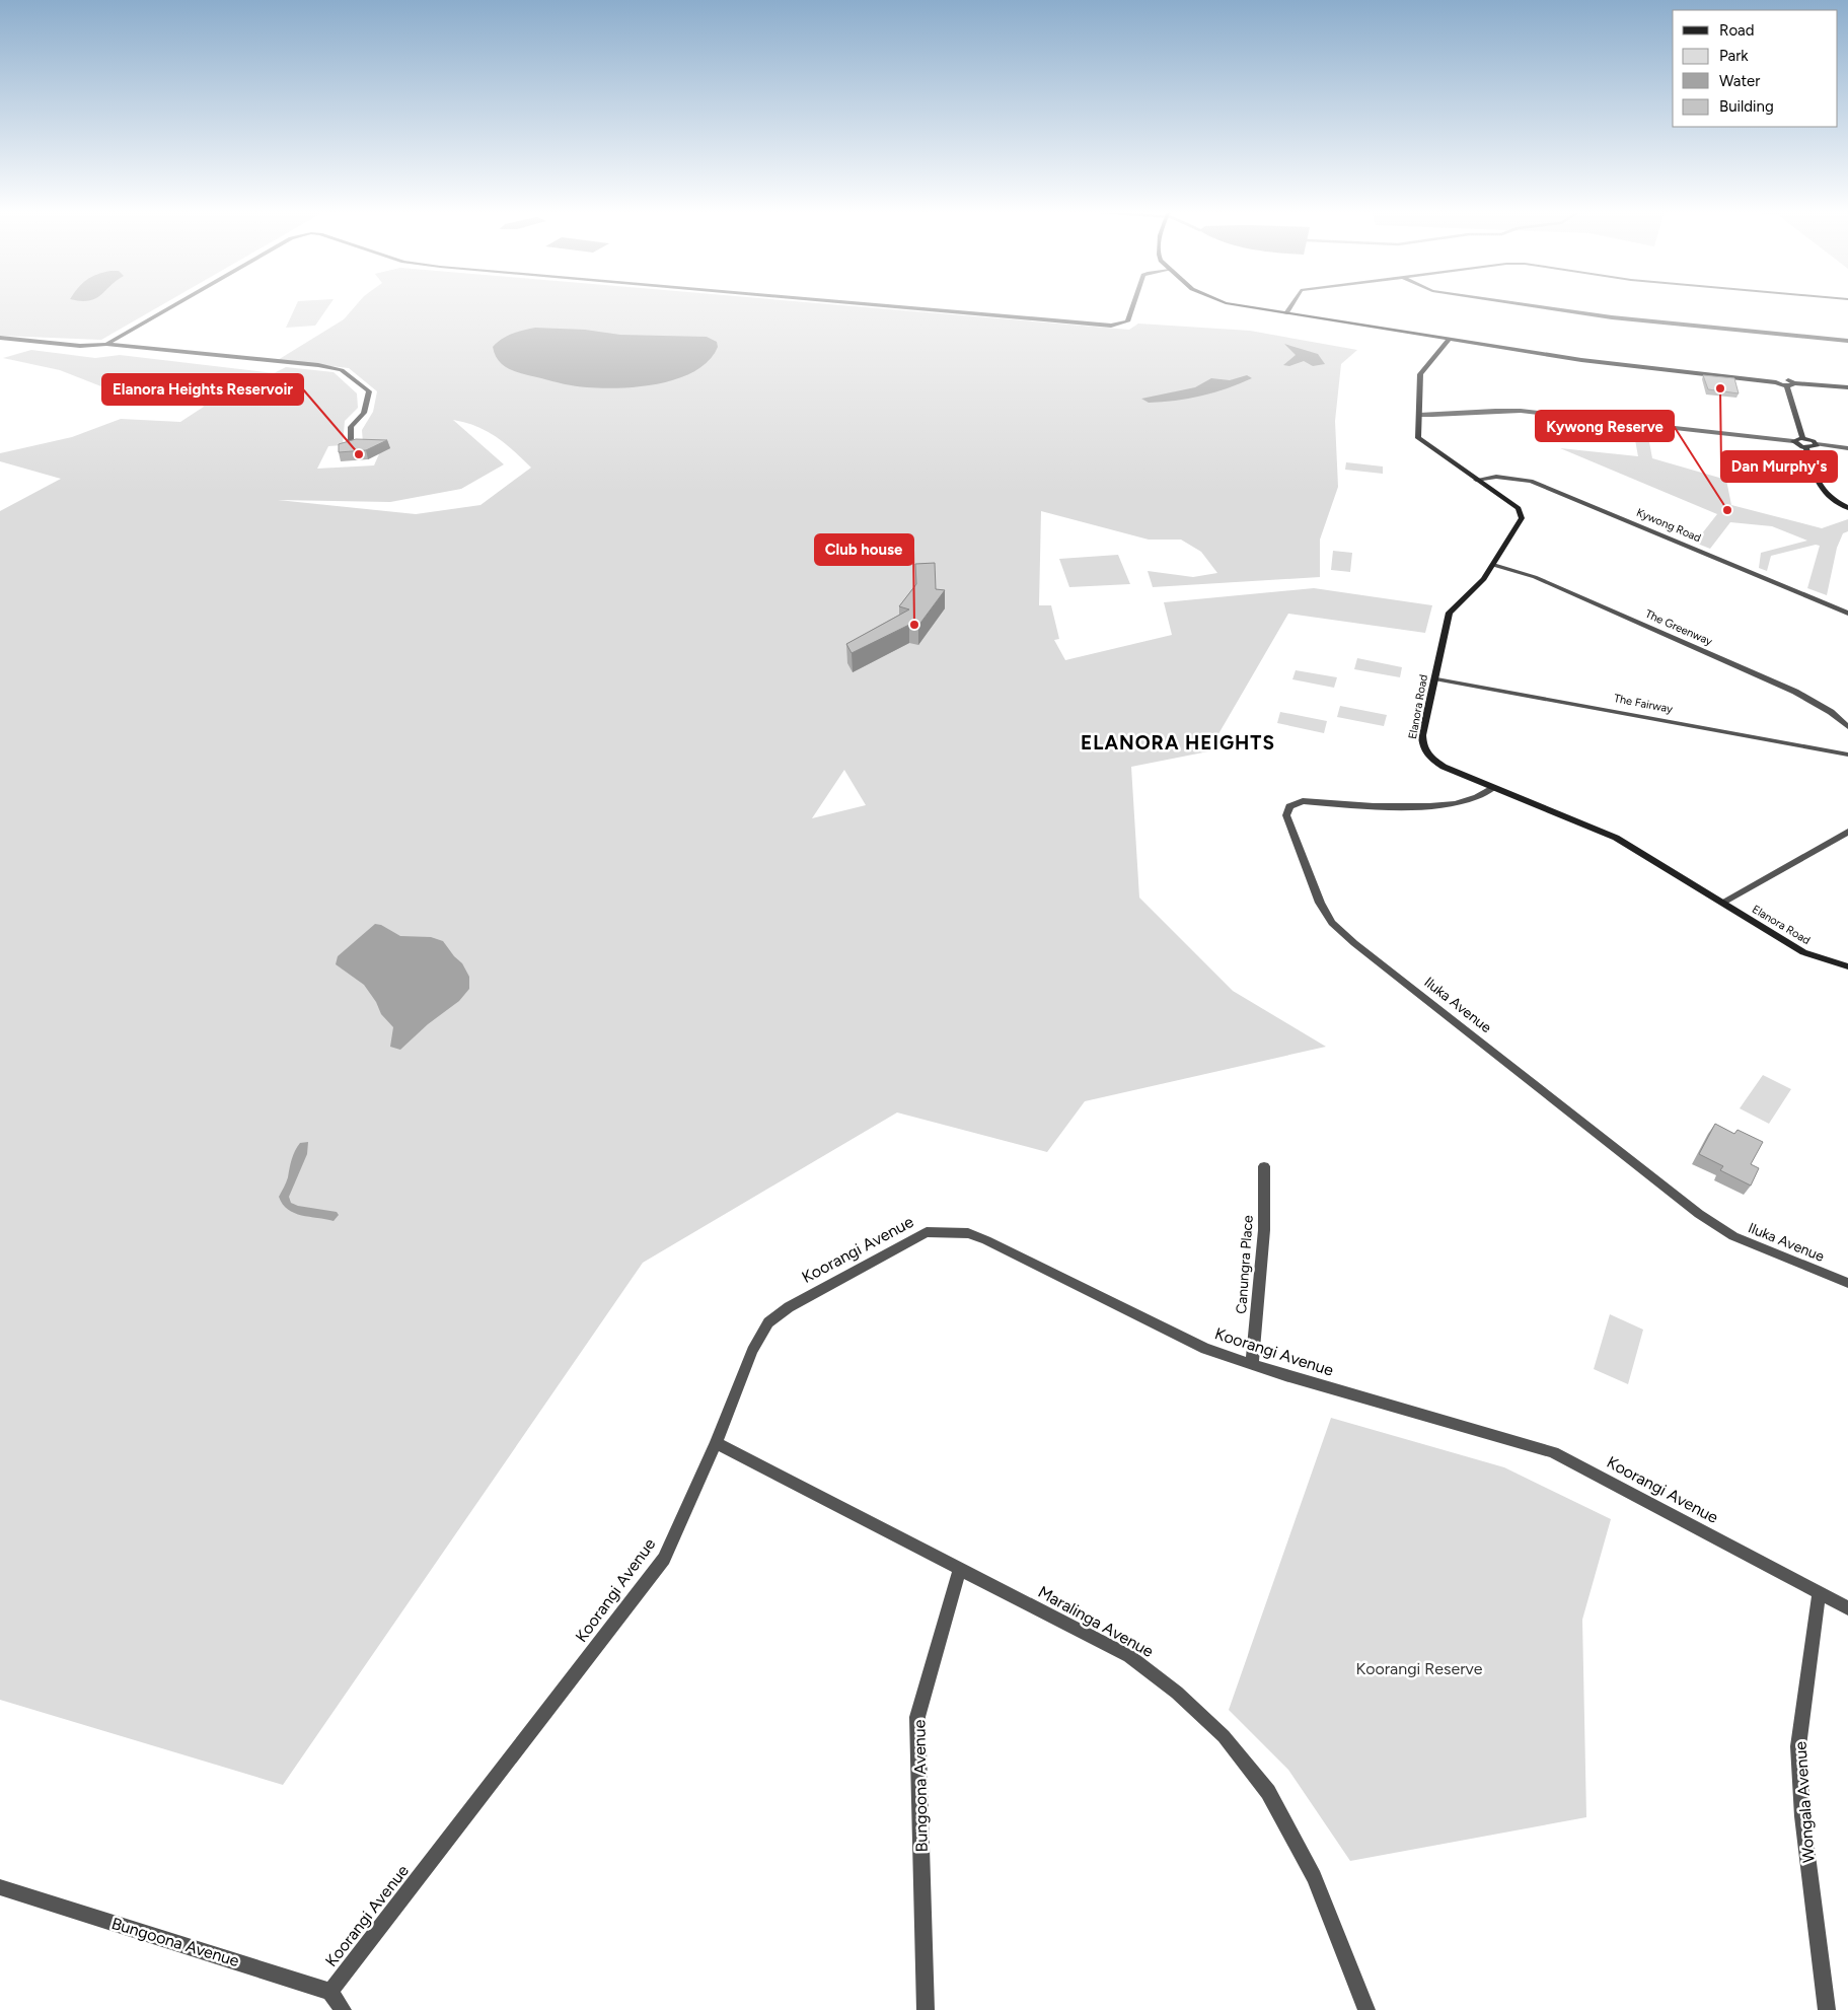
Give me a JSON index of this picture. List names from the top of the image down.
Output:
{
  "streets": {
    "street": [
      "Kywong Road",
      "The Greenway",
      "The Fairway",
      "Elanora Road",
      "Iluka Avenue",
      "Koorangi Avenue",
      "Canungra Place",
      "Maralinga Avenue",
      "Bungoona Avenue",
      "Wongala Avenue"
    ]
  },
  "crossings": [
    ["Kywong Road", "Elanora Road"],
    ["The Greenway", "Elanora Road"],
    ["The Fairway", "Elanora Road"],
    ["Elanora Road", "Iluka Avenue"],
    ["Koorangi Avenue", "Canungra Place"],
    ["Koorangi Avenue", "Maralinga Avenue"],
    ["Koorangi Avenue", "Bungoona Avenue"],
    ["Koorangi Avenue", "Wongala Avenue"],
    ["Maralinga Avenue", "Bungoona Avenue"]
  ],
  "districts": ["ELANORA HEIGHTS"],
  "parks": ["Koorangi Reserve"],
  "places": [
    "Dan Murphy's",
    "Elanora Heights Reservoir",
    "Kywong Reserve",
    "Club house"
  ],
  "legend": [
    "Road",
    "Park",
    "Water",
    "Building"
  ]
}
